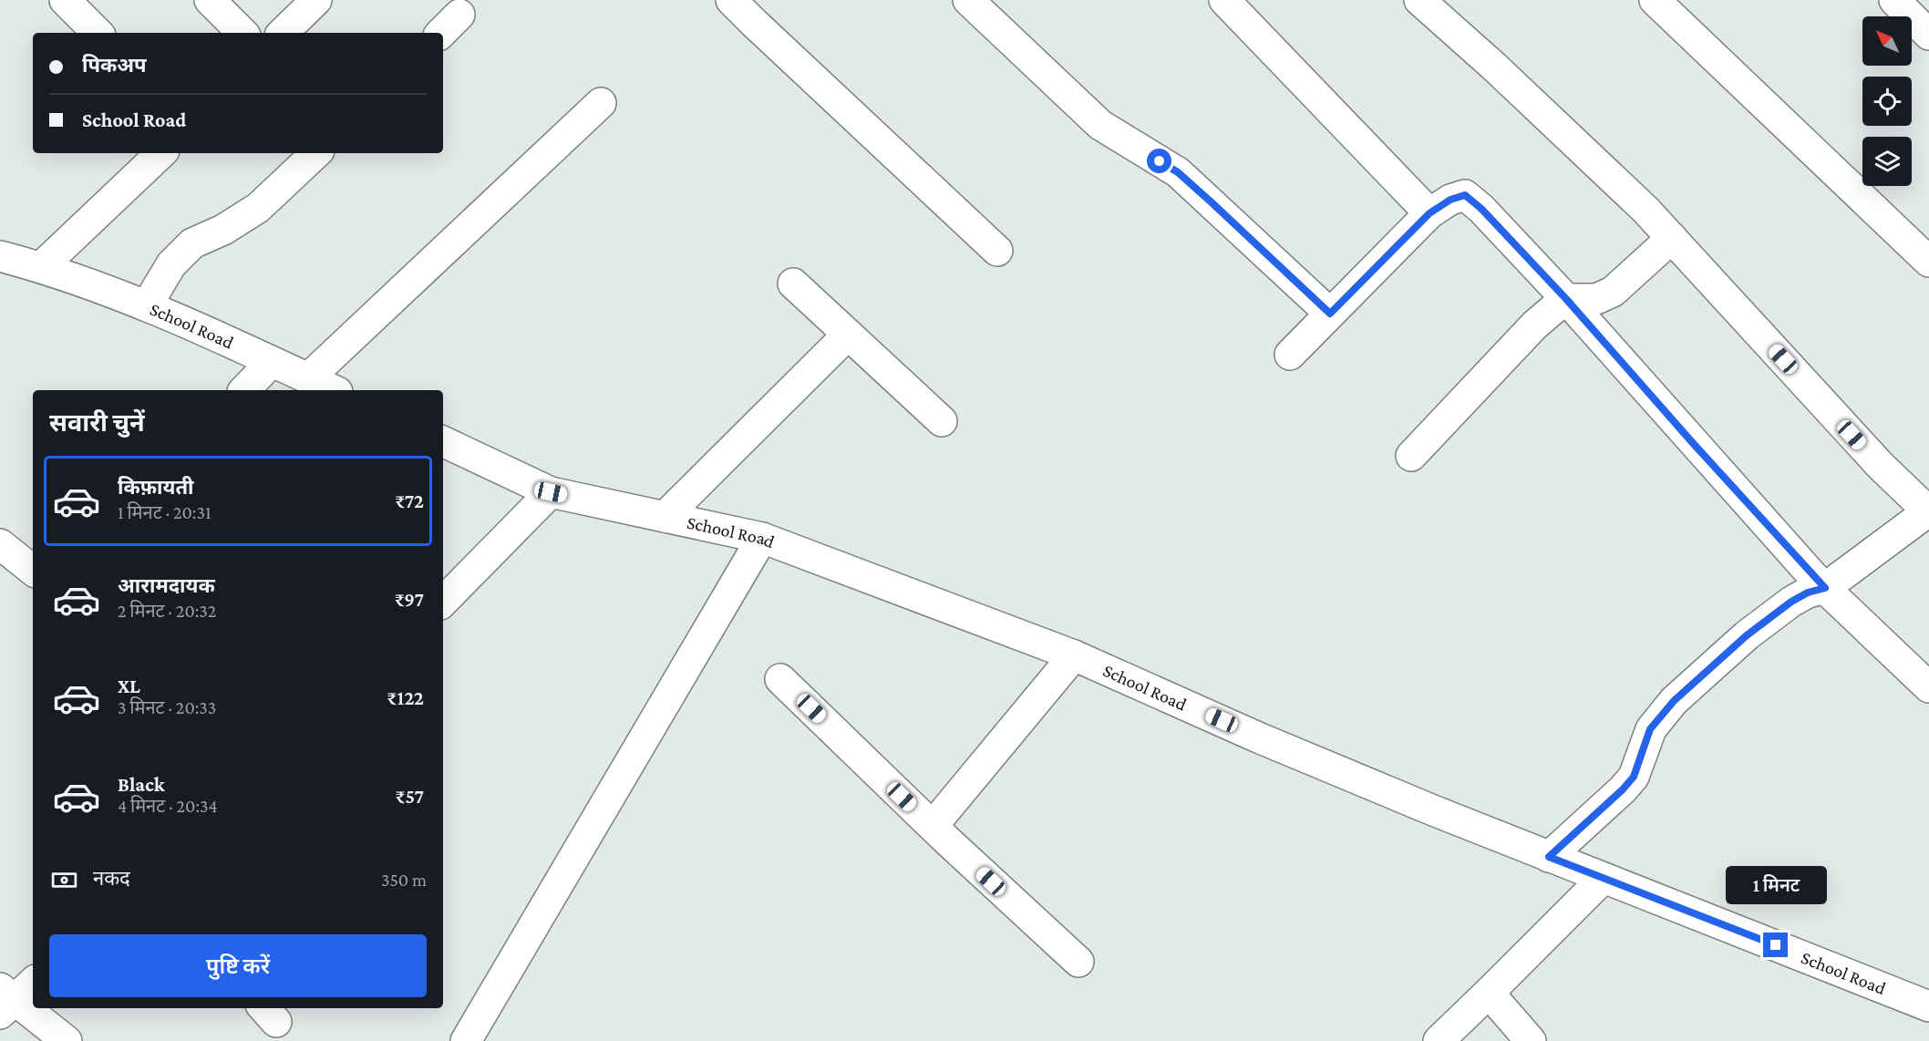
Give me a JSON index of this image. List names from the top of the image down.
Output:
{
  "streets": {
    "street": ["School Road"]
  },
  "north": "top left",
  "page": {
    "banner": ["पिकअप", "School Road"],
    "heading": "सवारी चुनें",
    "list": [
      {
        "name": "किफ़ायती",
        "note": "1 मिनट · 20:31",
        "value": "₹72"
      },
      {
        "name": "आरामदायक",
        "note": "2 मिनट · 20:32",
        "value": "₹97"
      },
      {
        "name": "XL",
        "note": "3 मिनट · 20:33",
        "value": "₹122"
      },
      {
        "name": "Black",
        "note": "4 मिनट · 20:34",
        "value": "₹57"
      }
    ],
    "pay": ["नकद", "350 m"],
    "bubble": "1 मिनट",
    "buttons": "पुष्टि करें"
  }
}
